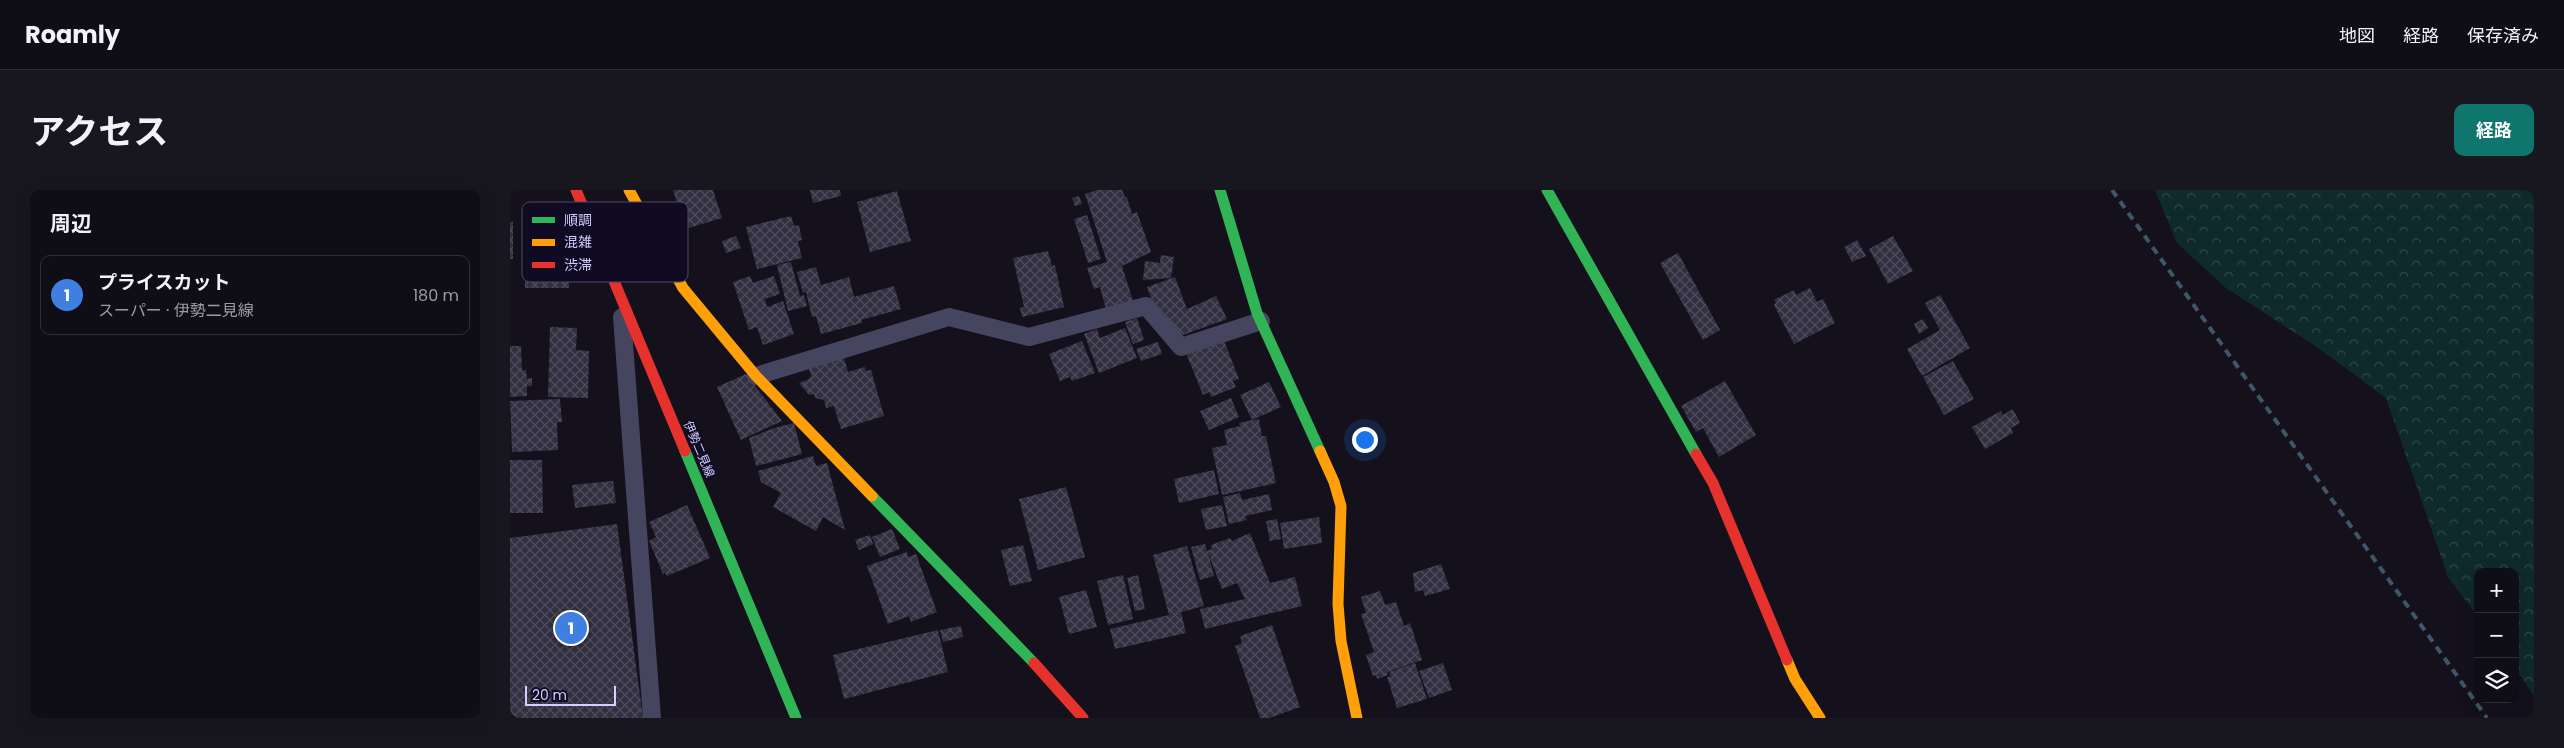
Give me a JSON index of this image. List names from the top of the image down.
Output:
{
  "streets": {
    "street": ["伊勢二見線"]
  },
  "legend": ["順調", "混雑", "渋滞"],
  "scale_bar": "20 m",
  "page": {
    "header": "Roamly",
    "nav": ["地図", "経路", "保存済み"],
    "title": "アクセス",
    "buttons": "経路",
    "heading": "周辺",
    "list": [
      {
        "mark": "1",
        "name": "プライスカット",
        "note": "スーパー · 伊勢二見線",
        "value": "180 m"
      }
    ],
    "map_buttons": ["+", "−"],
    "pins": "1",
    "scale": "20 m"
  }
}
